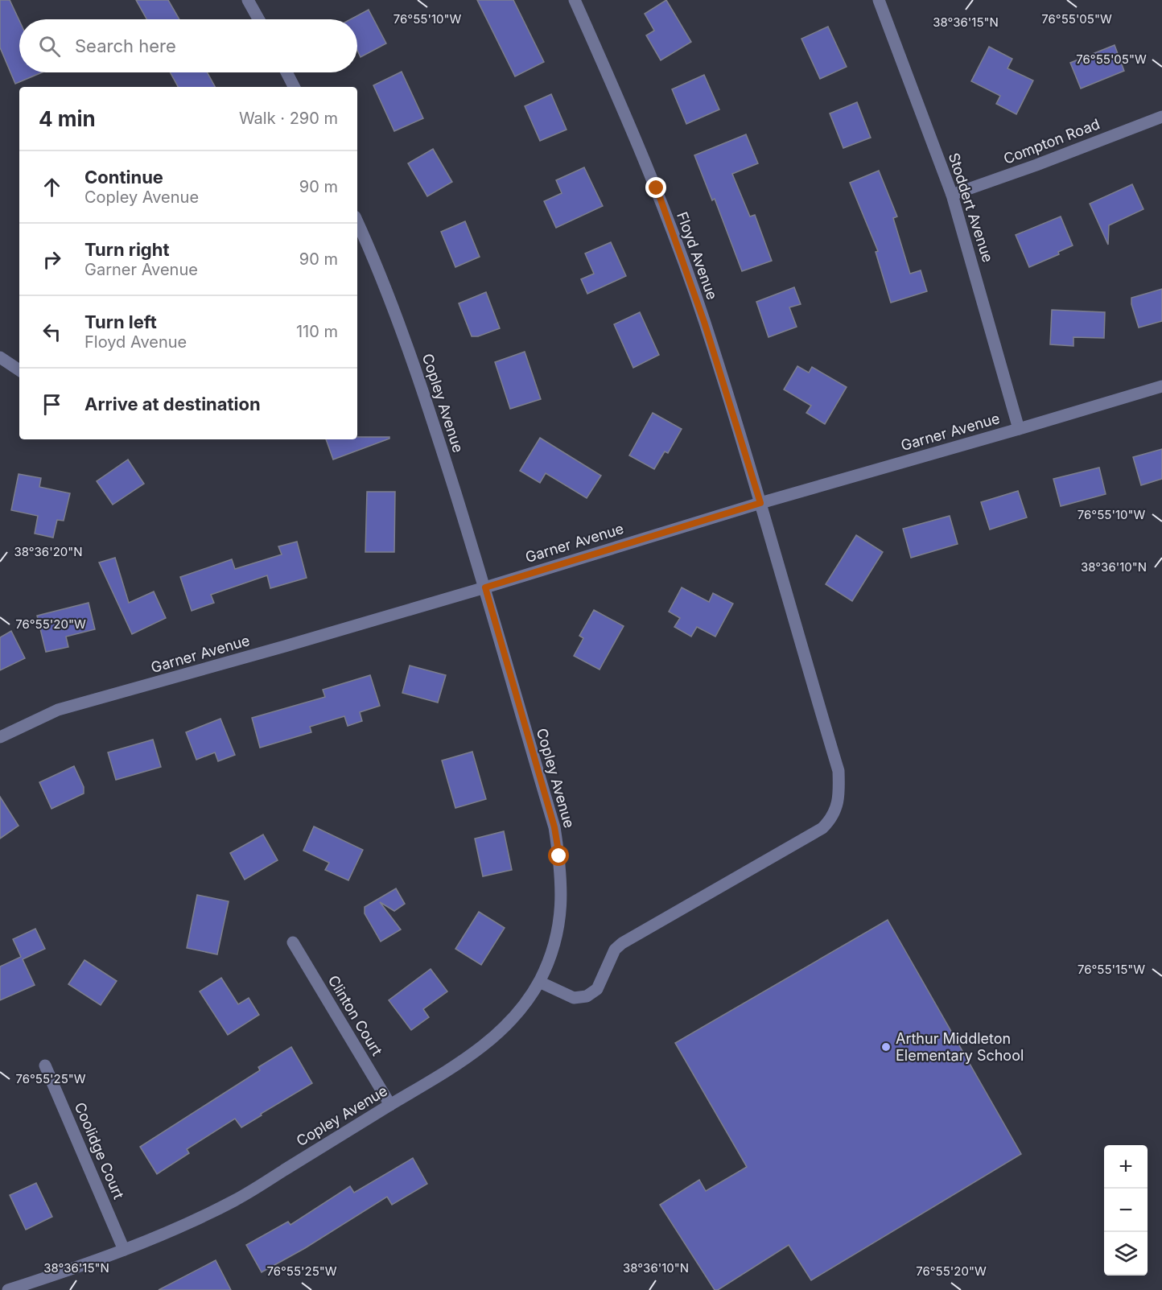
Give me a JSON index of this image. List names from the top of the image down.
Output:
{
  "streets": {
    "street": [
      "Compton Road",
      "Stoddert Avenue",
      "Floyd Avenue",
      "Copley Avenue",
      "Garner Avenue",
      "Clinton Court",
      "Coolidge Court"
    ]
  },
  "crossings": [
    ["Compton Road", "Stoddert Avenue"],
    ["Stoddert Avenue", "Garner Avenue"],
    ["Floyd Avenue", "Copley Avenue"],
    ["Floyd Avenue", "Garner Avenue"],
    ["Copley Avenue", "Garner Avenue"],
    ["Copley Avenue", "Clinton Court"],
    ["Copley Avenue", "Coolidge Court"]
  ],
  "places": ["Arthur Middleton Elementary School"],
  "page": {
    "search": "Search here",
    "heading": ["4 min", "Walk · 290 m"],
    "list": [
      ["Continue", "Copley Avenue", "90 m"],
      ["Turn right", "Garner Avenue", "90 m"],
      ["Turn left", "Floyd Avenue", "110 m"],
      "Arrive at destination"
    ],
    "map_buttons": ["+", "−"]
  },
  "coordinates": [
    "76°55'05\"W",
    "76°55'10\"W",
    "38°36'15\"N",
    "38°36'20\"N",
    "38°36'10\"N",
    "76°55'20\"W",
    "76°55'15\"W",
    "76°55'25\"W"
  ]
}
